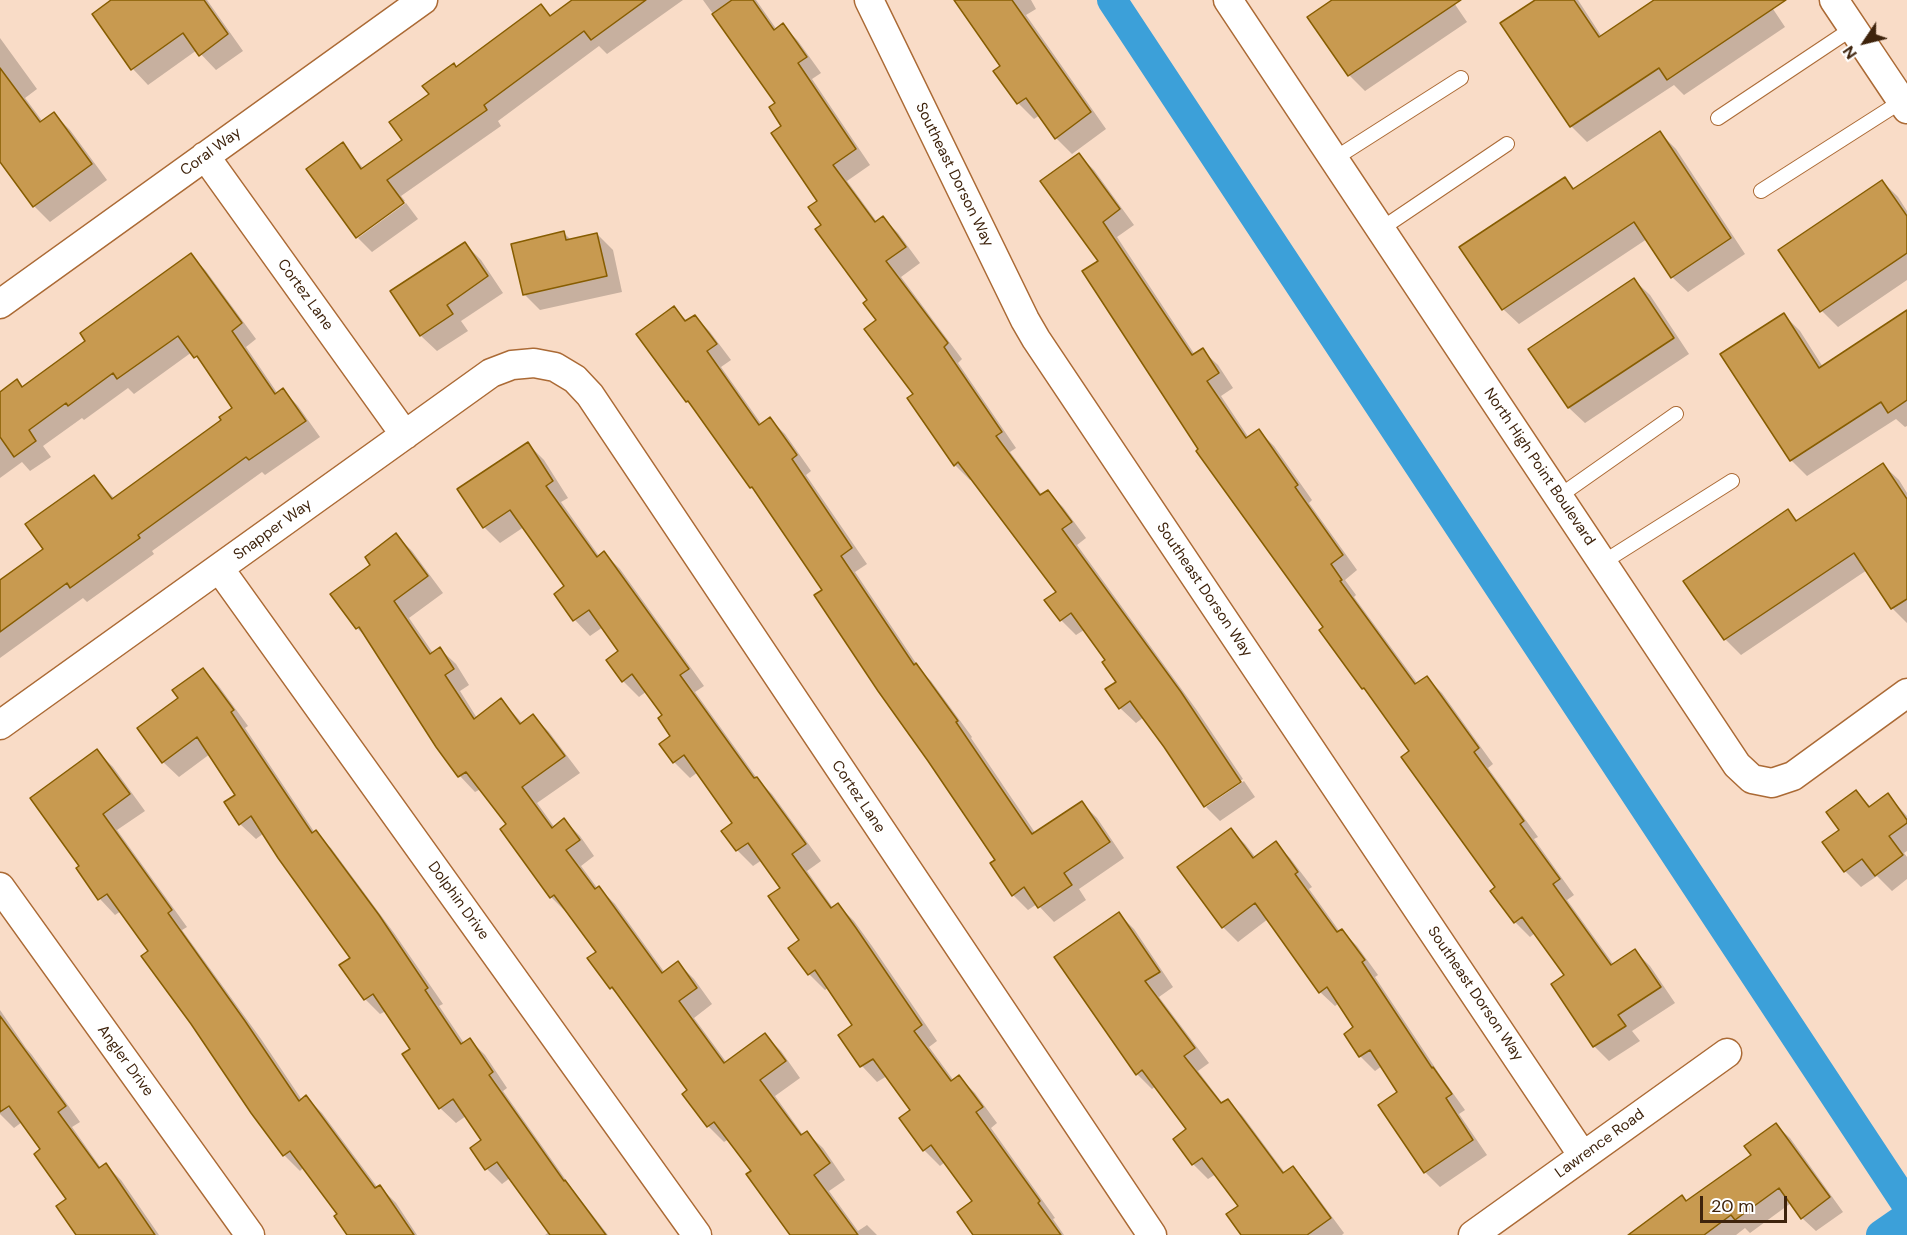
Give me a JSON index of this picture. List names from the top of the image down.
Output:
{
  "streets": {
    "street": [
      "Coral Way",
      "Southeast Dorson Way",
      "Cortez Lane",
      "North High Point Boulevard",
      "Snapper Way",
      "Dolphin Drive",
      "Angler Drive",
      "Lawrence Road"
    ]
  },
  "crossings": [
    ["Coral Way", "Cortez Lane"],
    ["Southeast Dorson Way", "Lawrence Road"],
    ["Cortez Lane", "Snapper Way"],
    ["Snapper Way", "Dolphin Drive"]
  ],
  "scale_bar": "20 m",
  "north": "bottom left"
}
